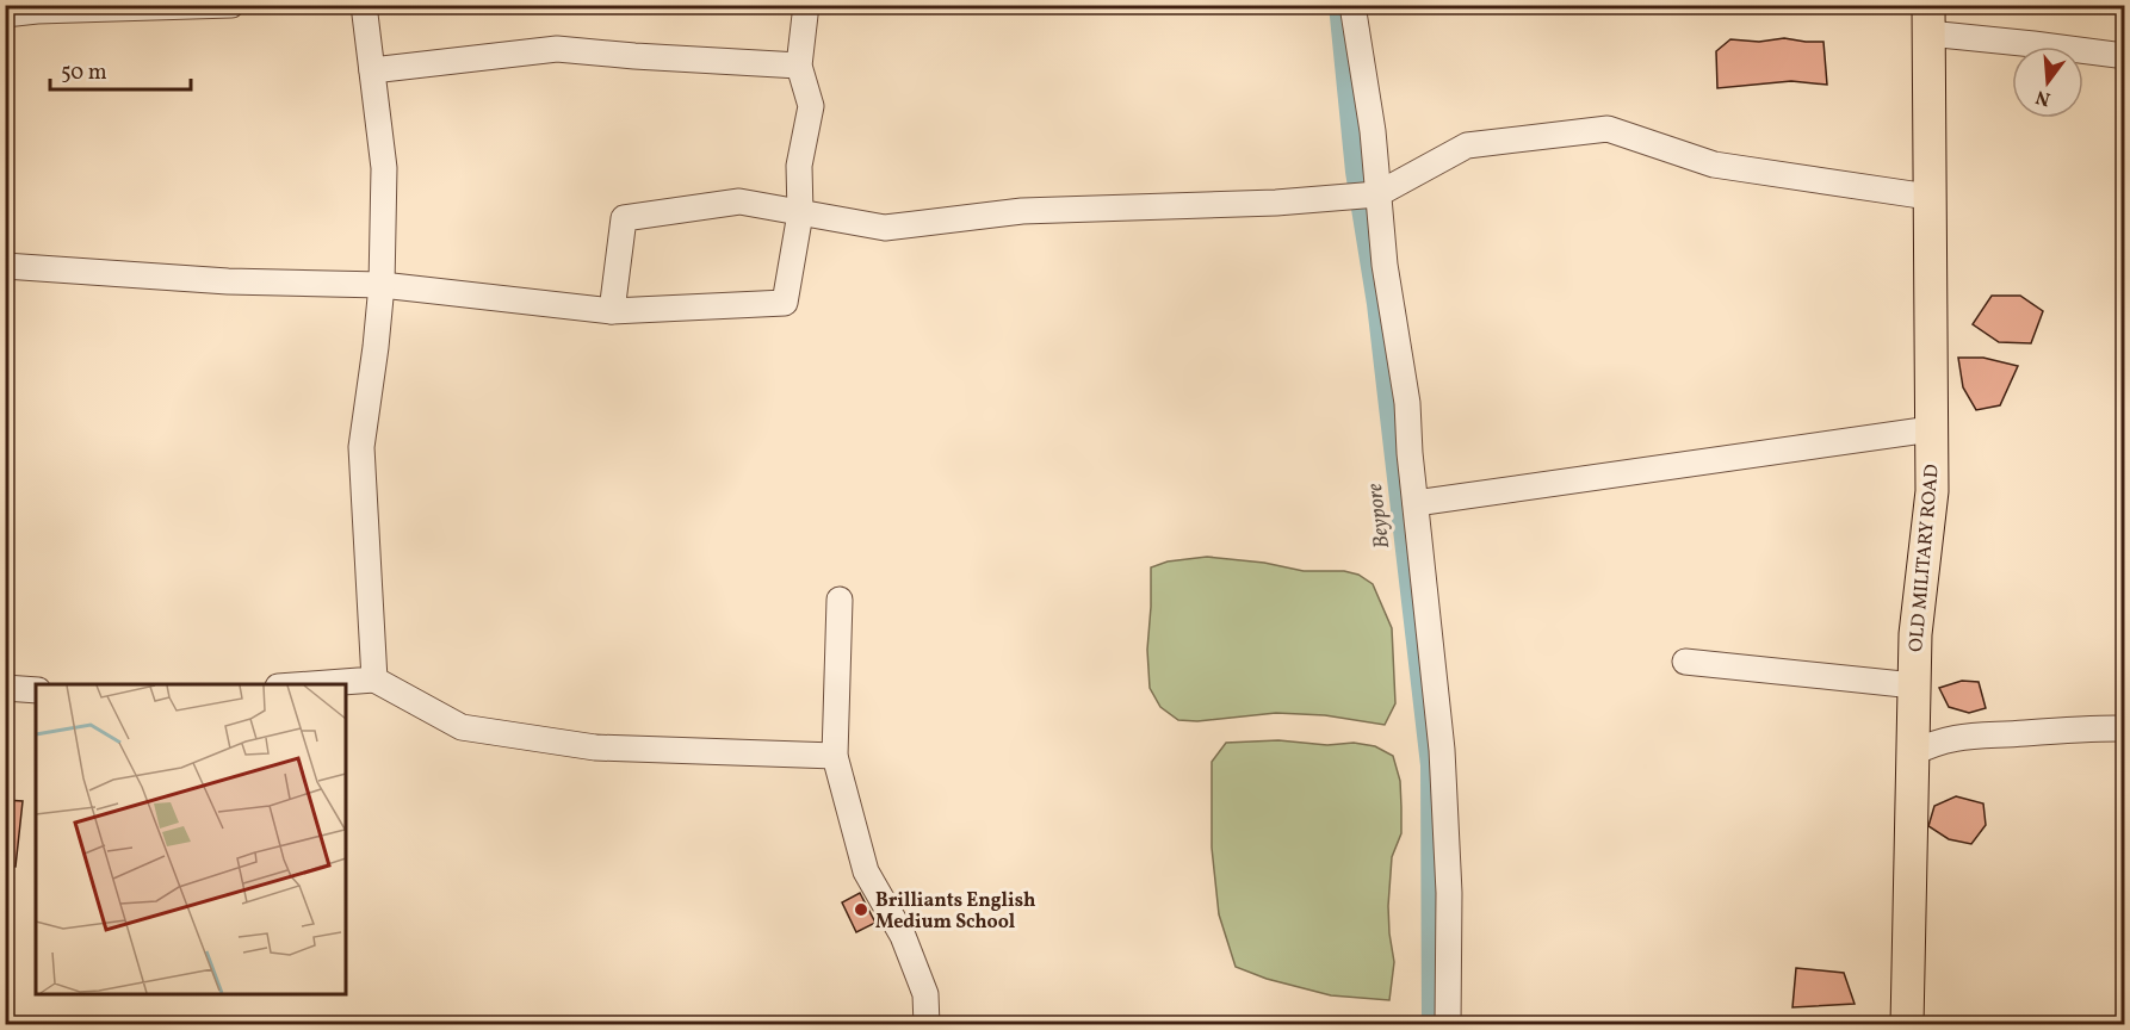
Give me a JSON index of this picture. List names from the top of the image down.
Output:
{
  "streets": {
    "main road": ["OLD MILITARY ROAD"]
  },
  "water": ["Beypore"],
  "places": ["Brilliants English Medium School"],
  "scale_bar": "50 m",
  "north": "bottom"
}
